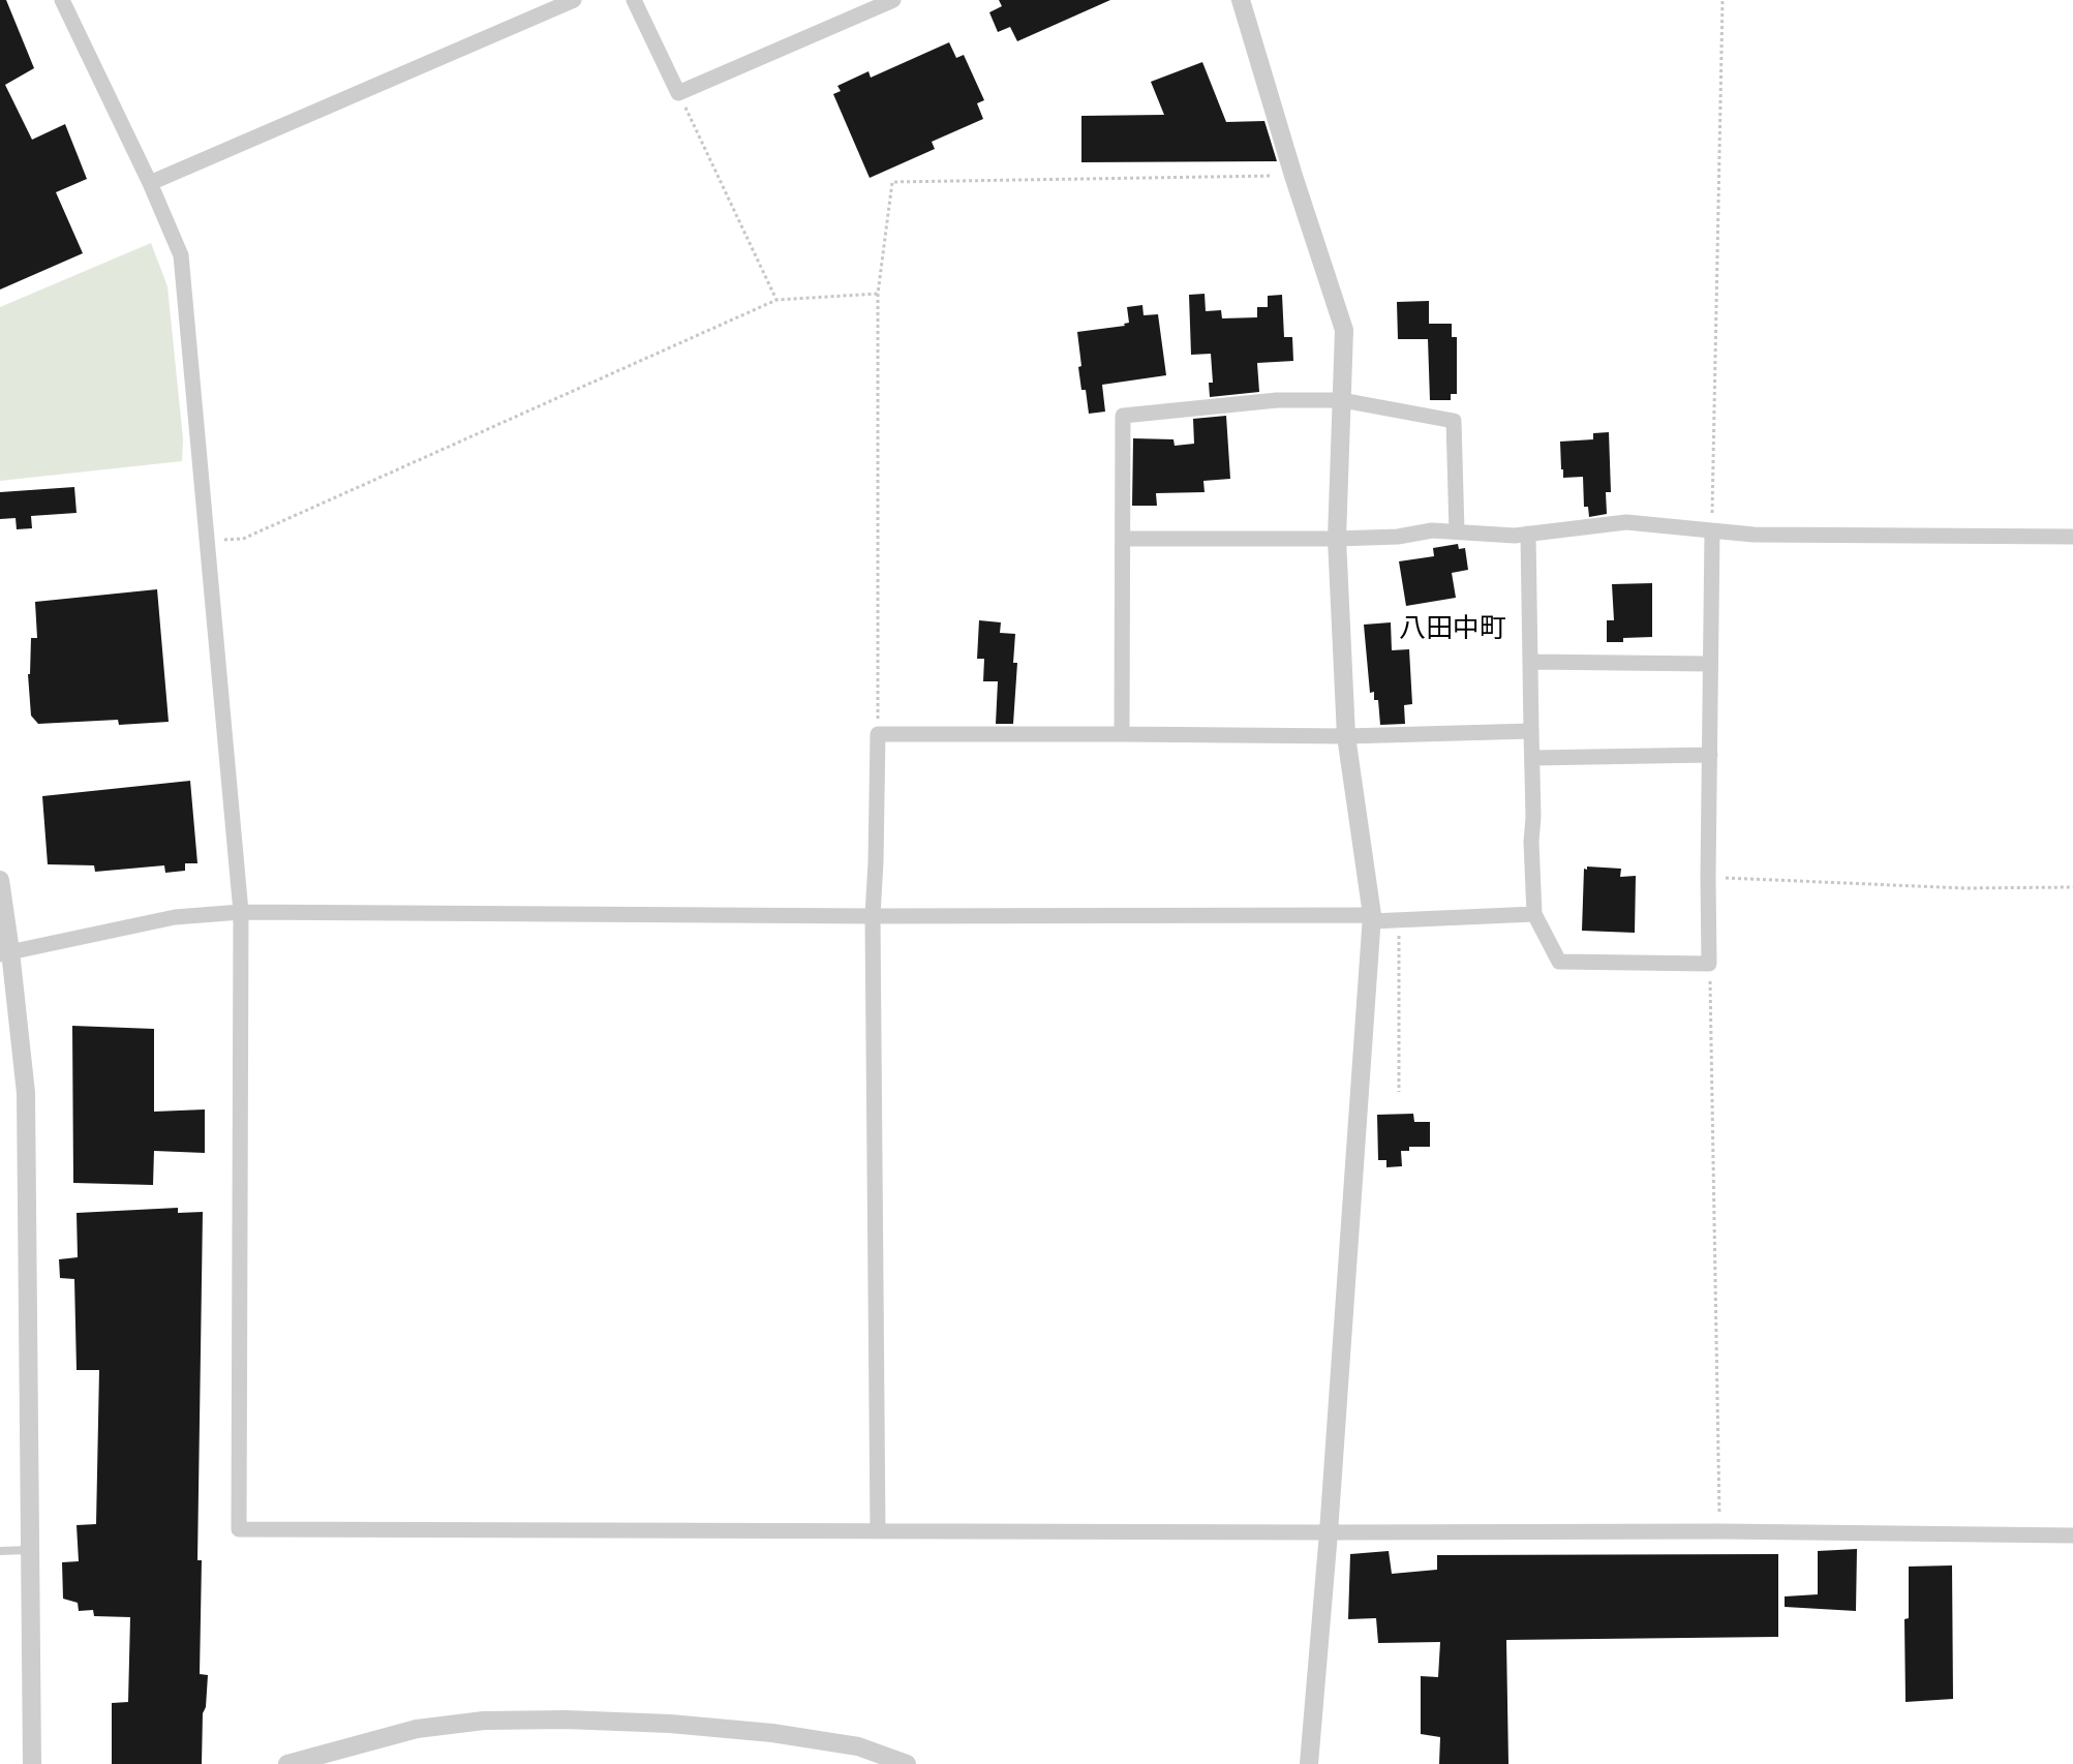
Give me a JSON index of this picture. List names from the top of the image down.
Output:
{
  "districts": ["八田中町"]
}
